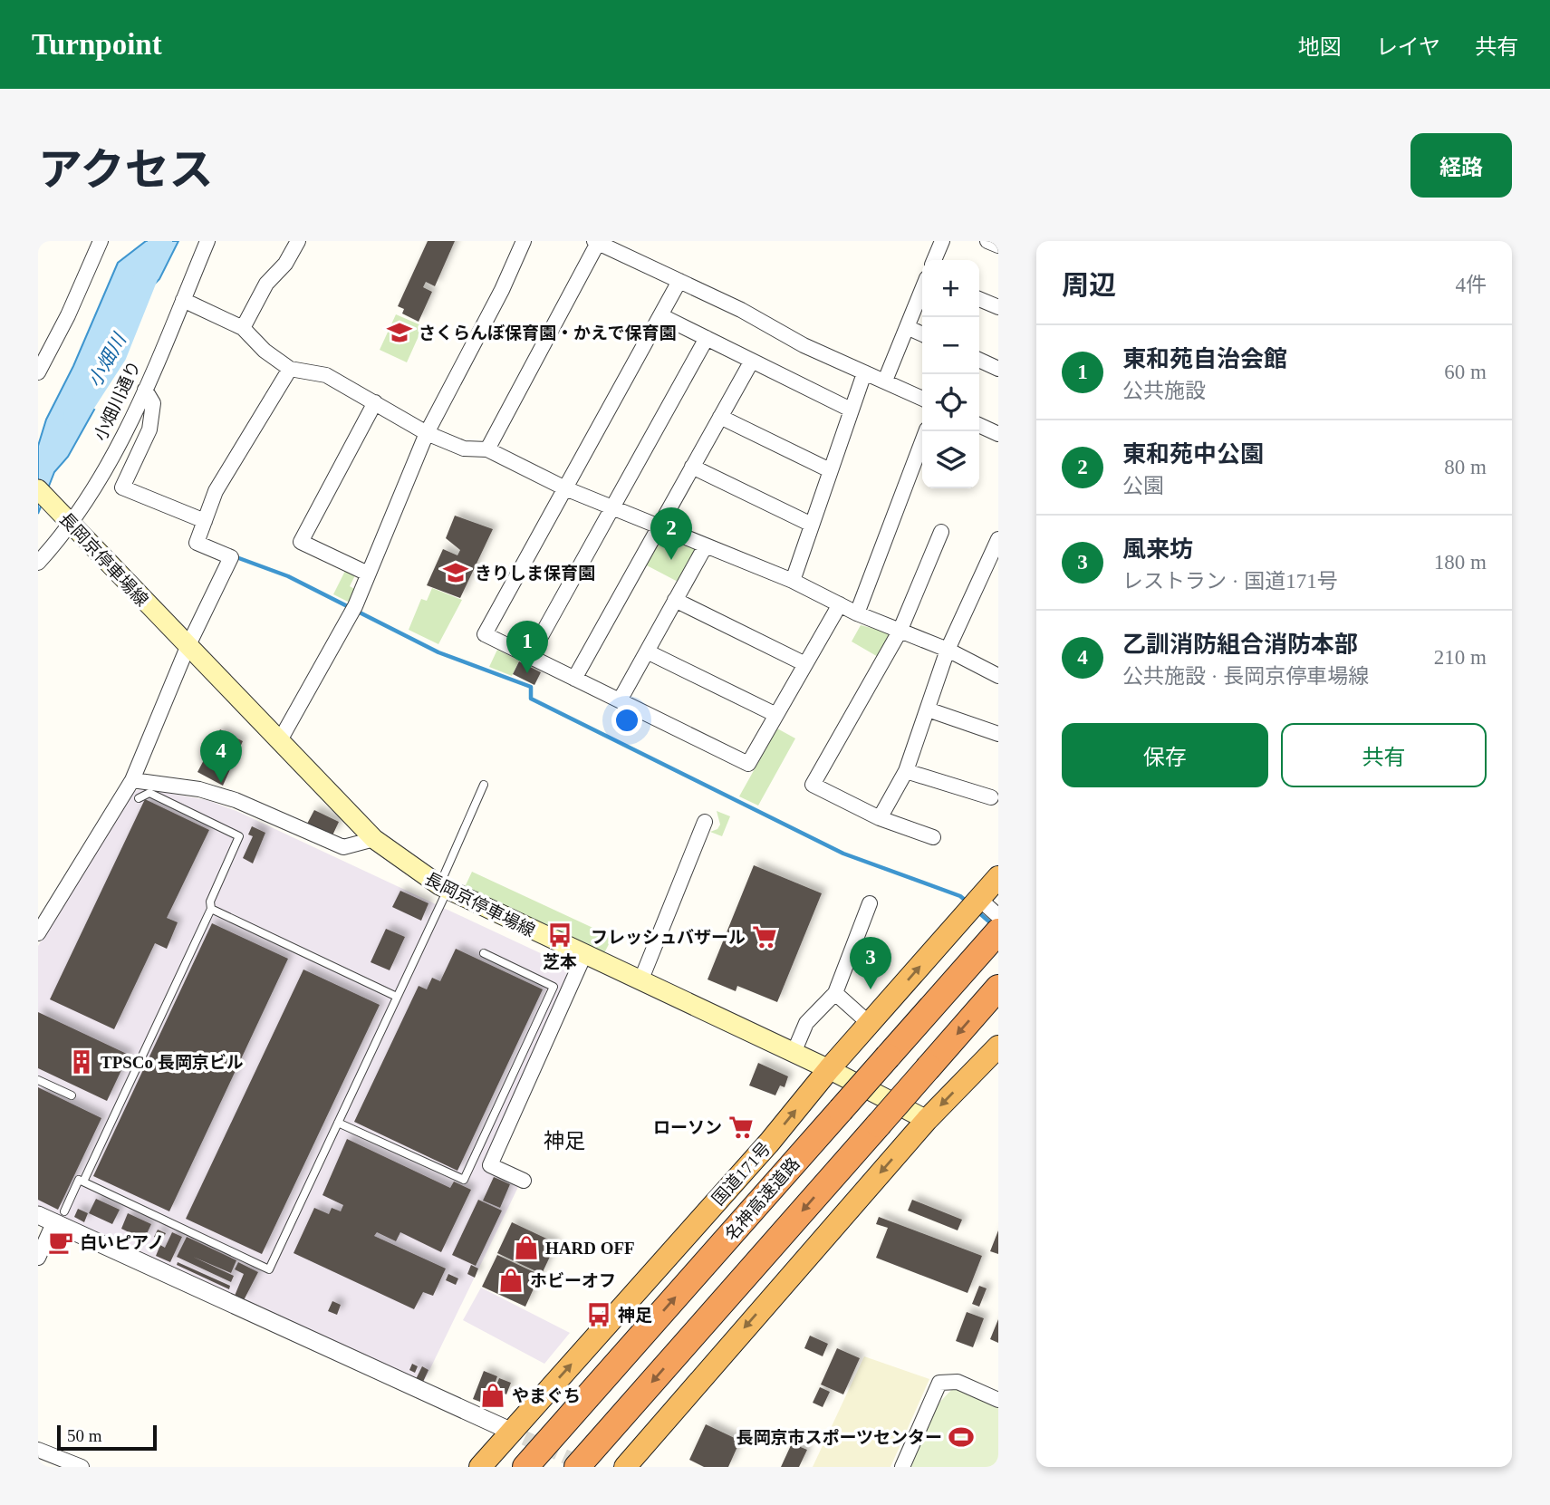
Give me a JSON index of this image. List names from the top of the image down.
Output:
{
  "streets": {
    "highway": ["国道171号", "名神高速道路"],
    "main road": ["長岡京停車場線"],
    "street": ["小畑川通り"]
  },
  "crossings": [
    ["小畑川通り", "長岡京停車場線"],
    ["長岡京停車場線", "国道171号"]
  ],
  "districts": ["神足"],
  "water": ["小畑川"],
  "places": {
    "school or university": ["さくらんぼ保育園・かえで保育園", "きりしま保育園"],
    "bus stop": ["芝本", "神足"],
    "supermarket": ["フレッシュバザール", "ローソン"],
    "building": ["TPSCo 長岡京ビル"],
    "cafe": ["白いピアノ"],
    "shop": ["HARD OFF", "ホビーオフ", "やまぐち"],
    "sports": ["長岡京市スポーツセンター"]
  },
  "scale_bar": "50 m",
  "page": {
    "header": "Turnpoint",
    "nav": ["地図", "レイヤ", "共有"],
    "title": "アクセス",
    "buttons": [
      "経路",
      ["保存", "共有"]
    ],
    "heading": ["周辺", "4件"],
    "map_buttons": ["+", "−"],
    "list": [
      {
        "mark": "1",
        "name": "東和苑自治会館",
        "note": "公共施設",
        "value": "60 m"
      },
      {
        "mark": "2",
        "name": "東和苑中公園",
        "note": "公園",
        "value": "80 m"
      },
      {
        "mark": "3",
        "name": "風来坊",
        "note": "レストラン · 国道171号",
        "value": "180 m"
      },
      {
        "mark": "4",
        "name": "乙訓消防組合消防本部",
        "note": "公共施設 · 長岡京停車場線",
        "value": "210 m"
      }
    ],
    "pins": [
      "2",
      "1",
      "4",
      "3"
    ],
    "scale": "50 m"
  }
}
